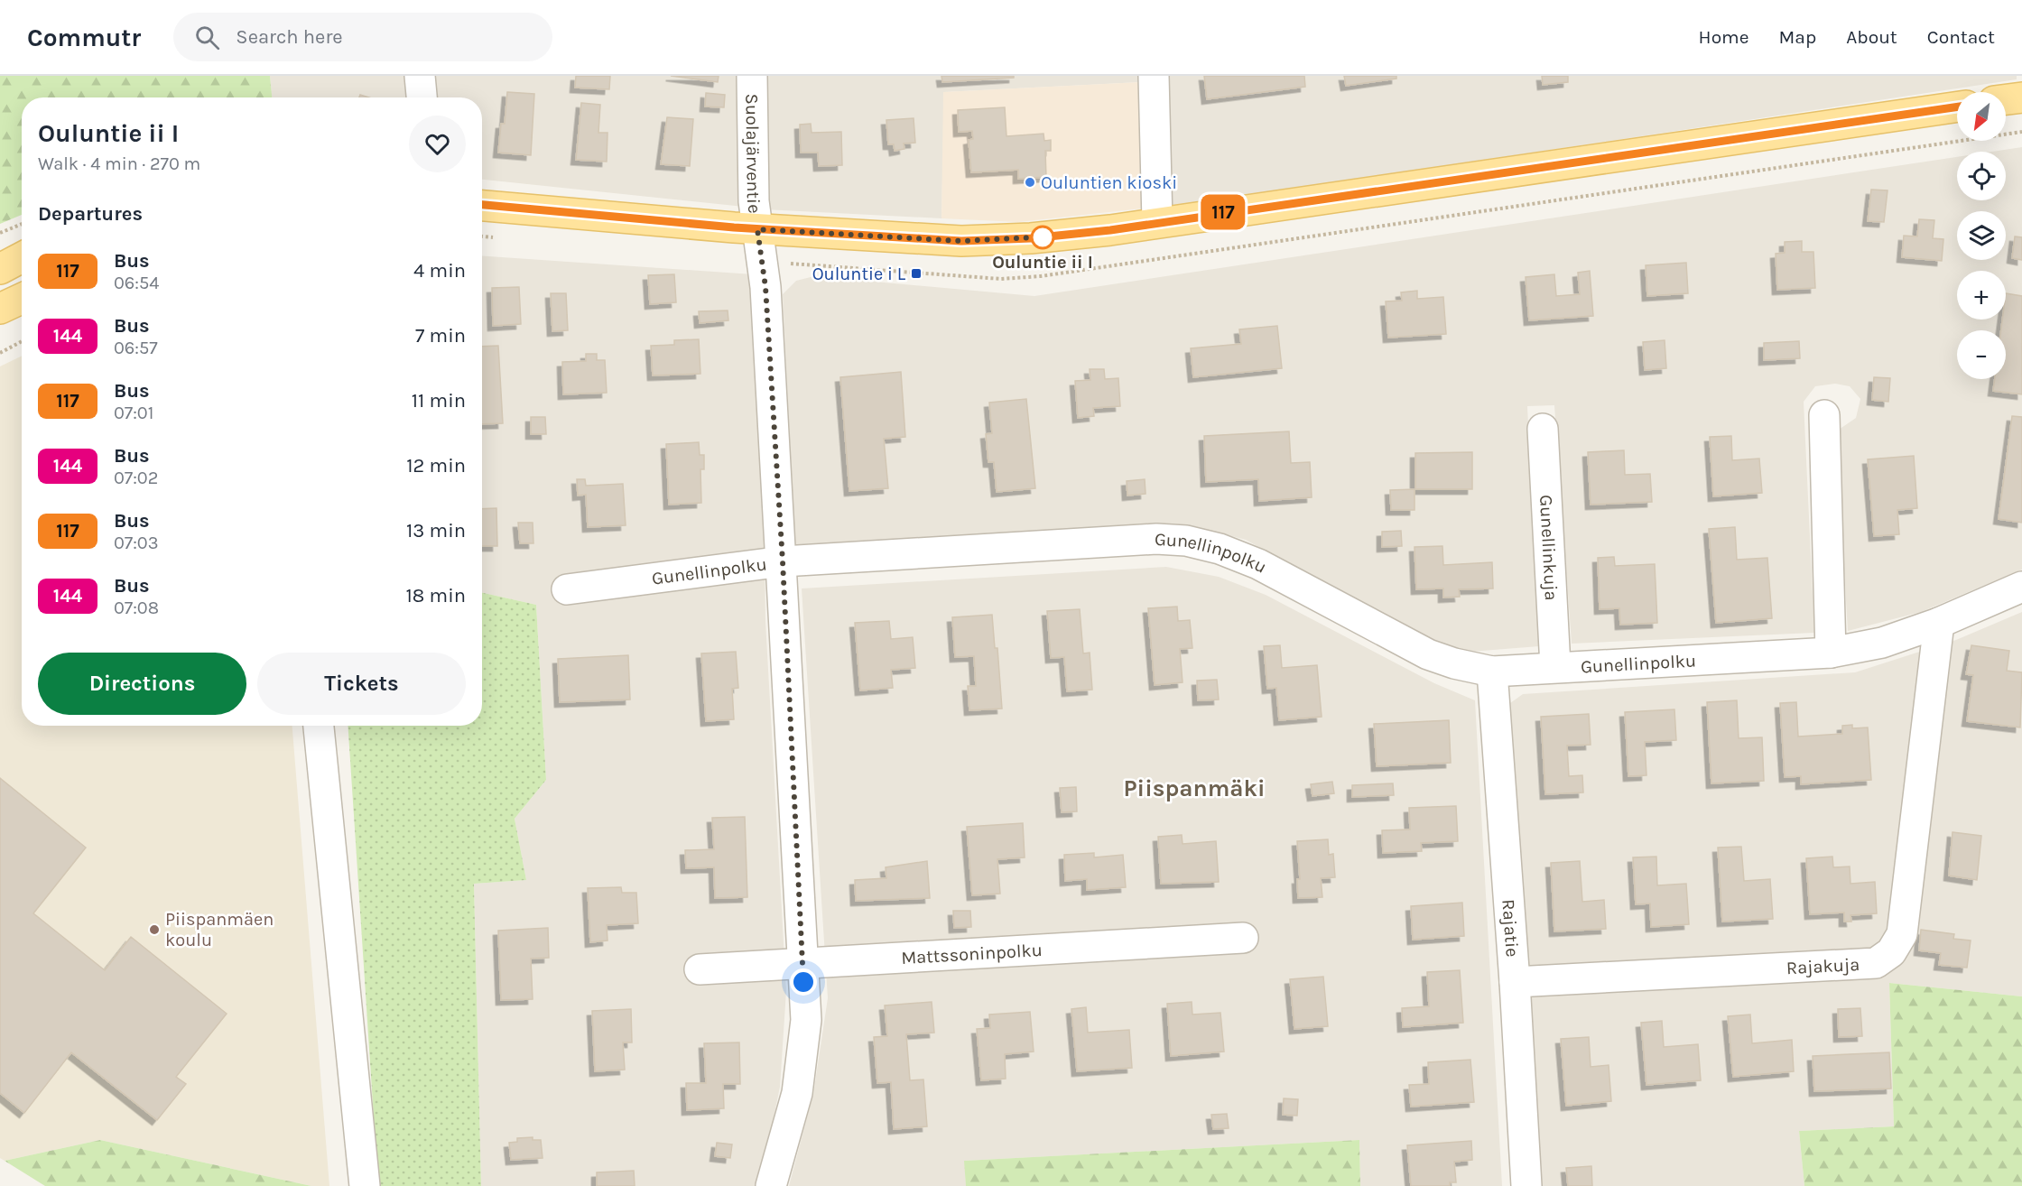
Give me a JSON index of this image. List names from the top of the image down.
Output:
{
  "streets": {
    "street": [
      "Suolajärventie",
      "Gunellinkuja",
      "Gunellinpolku",
      "Rajatie",
      "Mattssoninpolku",
      "Rajakuja"
    ]
  },
  "crossings": [
    ["Suolajärventie", "Gunellinpolku"],
    ["Suolajärventie", "Mattssoninpolku"],
    ["Gunellinkuja", "Gunellinpolku"],
    ["Gunellinpolku", "Rajatie"],
    ["Gunellinpolku", "Rajakuja"],
    ["Rajatie", "Rajakuja"]
  ],
  "districts": ["Piispanmäki"],
  "places": {
    "other": ["Ouluntien kioski", "Ouluntie ii I", "Piispanmäen koulu"],
    "transit": ["Ouluntie i L"]
  },
  "lines": ["bus line 117"],
  "north": "bottom left",
  "page": {
    "header": "Commutr",
    "search": "Search here",
    "nav": [
      "Home",
      "Map",
      "About",
      "Contact"
    ],
    "on_map": "117",
    "map_buttons": ["+", "−"],
    "heading": [
      ["Ouluntie ii I", "Walk · 4 min · 270 m"],
      "Departures"
    ],
    "list": [
      {
        "mark": "117",
        "name": "Bus",
        "note": "06:54",
        "value": "4 min"
      },
      {
        "mark": "144",
        "name": "Bus",
        "note": "06:57",
        "value": "7 min"
      },
      {
        "mark": "117",
        "name": "Bus",
        "note": "07:01",
        "value": "11 min"
      },
      {
        "mark": "144",
        "name": "Bus",
        "note": "07:02",
        "value": "12 min"
      },
      {
        "mark": "117",
        "name": "Bus",
        "note": "07:03",
        "value": "13 min"
      },
      {
        "mark": "144",
        "name": "Bus",
        "note": "07:08",
        "value": "18 min"
      }
    ],
    "buttons": ["Directions", "Tickets"]
  }
}
